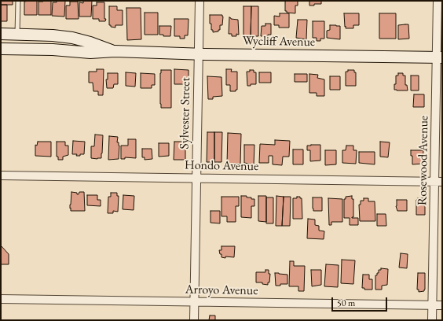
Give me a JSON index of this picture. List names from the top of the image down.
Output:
{
  "streets": {
    "main road": ["Wycliff Avenue"],
    "street": [
      "Sylvester Street",
      "Rosewood Avenue",
      "Hondo Avenue",
      "Arroyo Avenue"
    ]
  },
  "crossings": [
    ["Wycliff Avenue", "Sylvester Street"],
    ["Wycliff Avenue", "Rosewood Avenue"],
    ["Sylvester Street", "Hondo Avenue"],
    ["Sylvester Street", "Arroyo Avenue"],
    ["Rosewood Avenue", "Hondo Avenue"],
    ["Rosewood Avenue", "Arroyo Avenue"]
  ],
  "scale_bar": "50 m"
}
